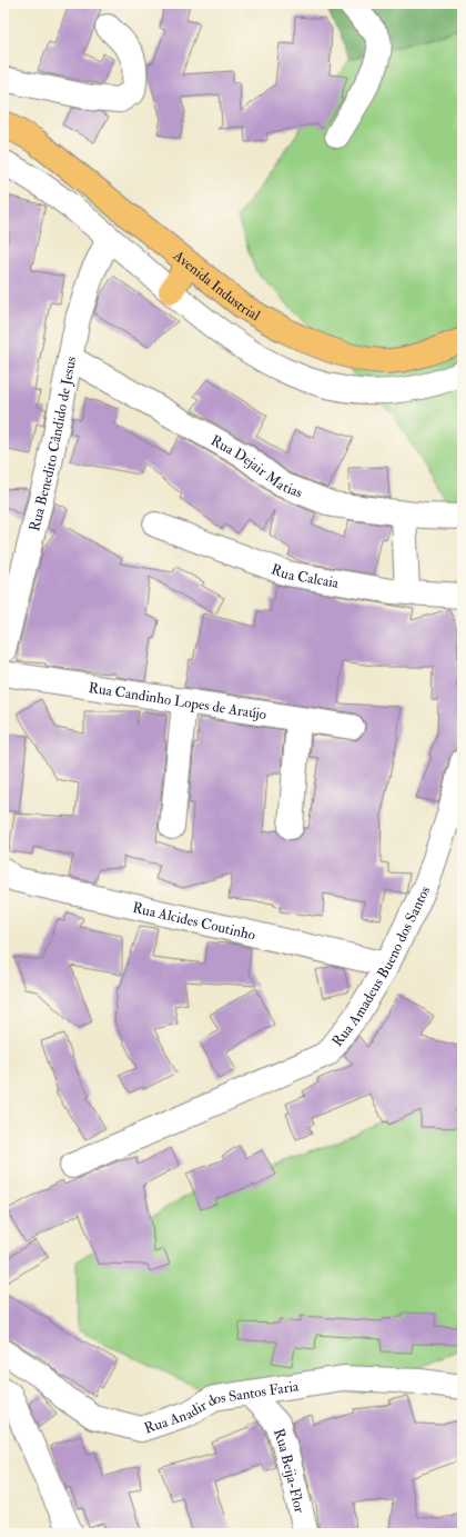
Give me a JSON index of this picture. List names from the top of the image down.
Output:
{
  "streets": {
    "main road": ["Avenida Industrial"],
    "street": [
      "Rua Benedito Cândido de Jesus",
      "Rua Dejair Matias",
      "Rua Calcaia",
      "Rua Candinho Lopes de Araújo",
      "Rua Alcides Coutinho",
      "Rua Amadeus Bueno dos Santos",
      "Rua Anadir dos Santos Faria",
      "Rua Beija-Flor"
    ]
  },
  "crossings": [
    ["Rua Benedito Cândido de Jesus", "Rua Dejair Matias"],
    ["Rua Alcides Coutinho", "Rua Amadeus Bueno dos Santos"],
    ["Rua Anadir dos Santos Faria", "Rua Beija-Flor"]
  ]
}
